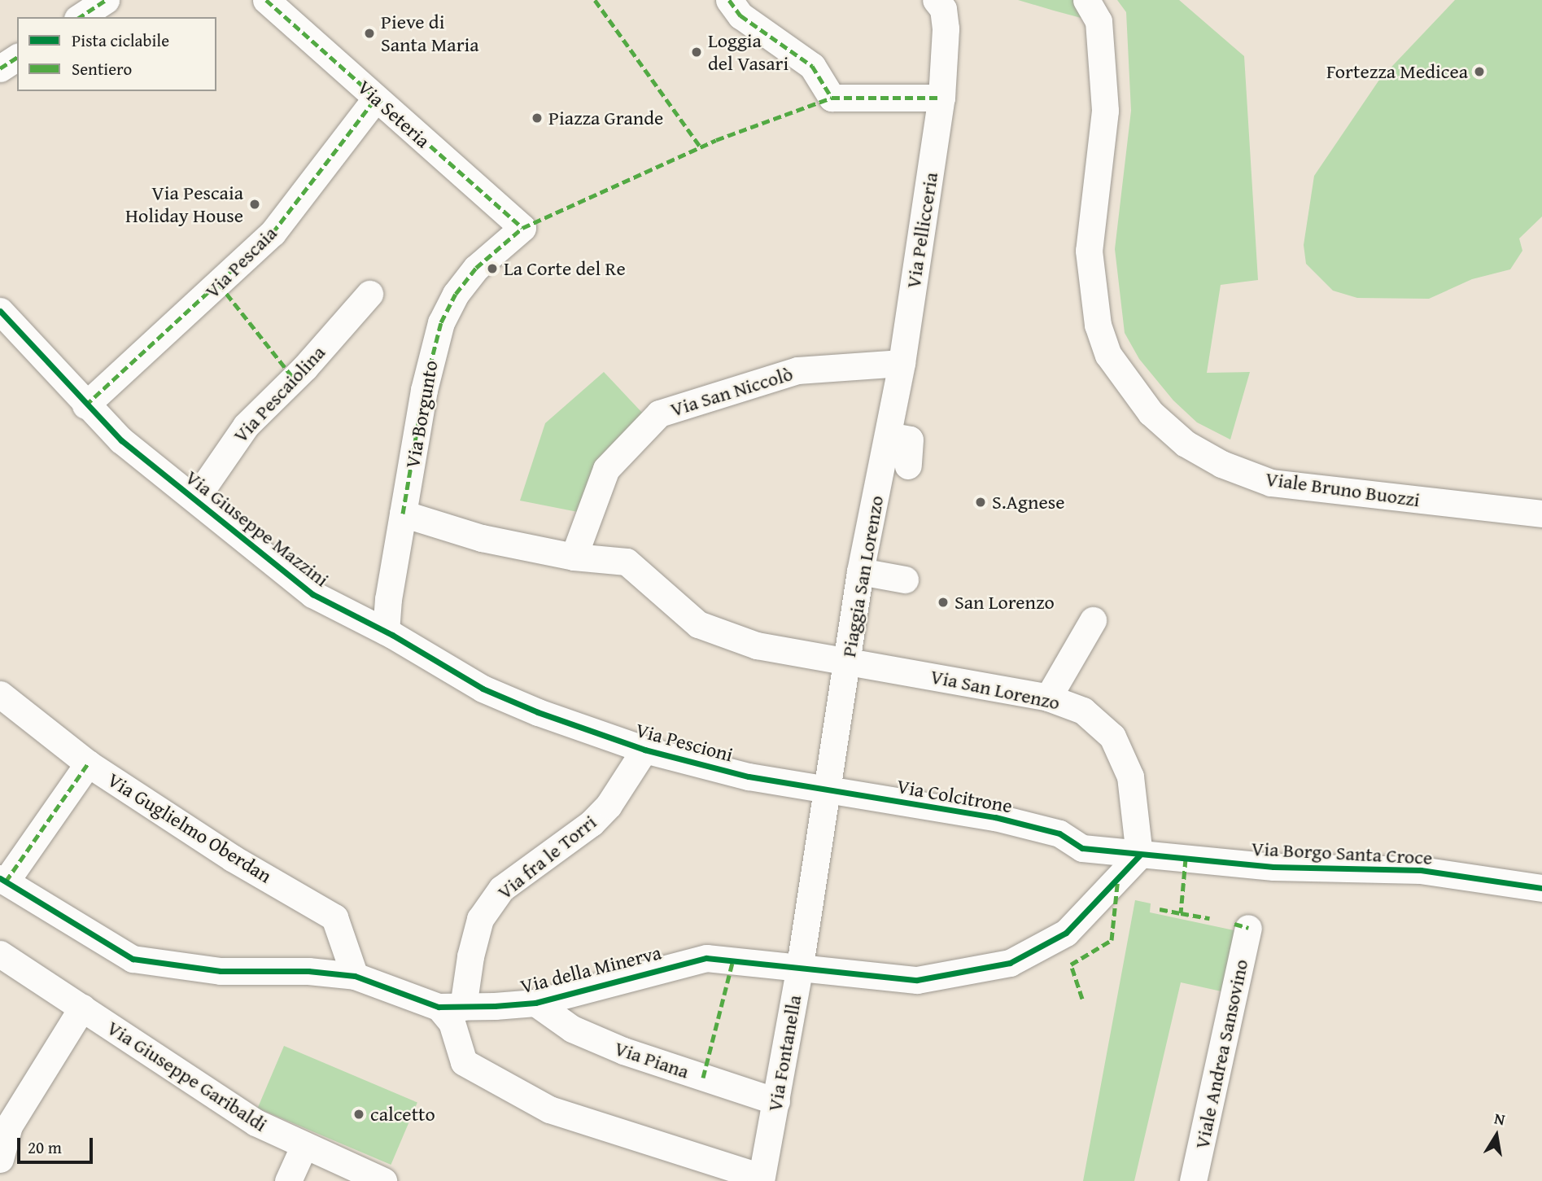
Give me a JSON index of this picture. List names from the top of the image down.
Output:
{
  "streets": {
    "street": [
      "Via Seteria",
      "Via Pellicceria",
      "Via Pescaia",
      "Via San Niccolò",
      "Via Pescaiolina",
      "Via Borgunto",
      "Viale Bruno Buozzi",
      "Via Giuseppe Mazzini",
      "Piaggia San Lorenzo",
      "Via San Lorenzo",
      "Via Pescioni",
      "Via Colcitrone",
      "Via Guglielmo Oberdan",
      "Via Borgo Santa Croce",
      "Via fra le Torri",
      "Via della Minerva",
      "Via Fontanella",
      "Viale Andrea Sansovino",
      "Via Piana",
      "Via Giuseppe Garibaldi"
    ]
  },
  "crossings": [
    ["Via Seteria", "Via Pescaia"],
    ["Via Seteria", "Via Borgunto"],
    ["Via Pellicceria", "Via San Niccolò"],
    ["Via Pellicceria", "Piaggia San Lorenzo"],
    ["Via Pescaia", "Via Giuseppe Mazzini"],
    ["Via San Niccolò", "Piaggia San Lorenzo"],
    ["Via Pescaiolina", "Via Giuseppe Mazzini"],
    ["Via Borgunto", "Via Giuseppe Mazzini"],
    ["Via Giuseppe Mazzini", "Via Pescioni"],
    ["Piaggia San Lorenzo", "Via San Lorenzo"],
    ["Piaggia San Lorenzo", "Via Pescioni"],
    ["Piaggia San Lorenzo", "Via Colcitrone"],
    ["Piaggia San Lorenzo", "Via Fontanella"],
    ["Via San Lorenzo", "Via Colcitrone"],
    ["Via San Lorenzo", "Via Borgo Santa Croce"],
    ["Via San Lorenzo", "Via della Minerva"],
    ["Via Pescioni", "Via Colcitrone"],
    ["Via Pescioni", "Via fra le Torri"],
    ["Via Pescioni", "Via Fontanella"],
    ["Via Colcitrone", "Via Borgo Santa Croce"],
    ["Via Colcitrone", "Via della Minerva"],
    ["Via Colcitrone", "Via Fontanella"],
    ["Via Guglielmo Oberdan", "Via della Minerva"],
    ["Via Borgo Santa Croce", "Via della Minerva"],
    ["Via fra le Torri", "Via della Minerva"],
    ["Via della Minerva", "Via Fontanella"],
    ["Via della Minerva", "Via Piana"],
    ["Via Fontanella", "Via Piana"]
  ],
  "places": [
    "Pieve di Santa Maria",
    "Loggia del Vasari",
    "Fortezza Medicea",
    "Piazza Grande",
    "Via Pescaia Holiday House",
    "La Corte del Re",
    "S.Agnese",
    "San Lorenzo",
    "calcetto"
  ],
  "legend": ["Pista ciclabile", "Sentiero"],
  "scale_bar": "20 m",
  "north": "top"
}
